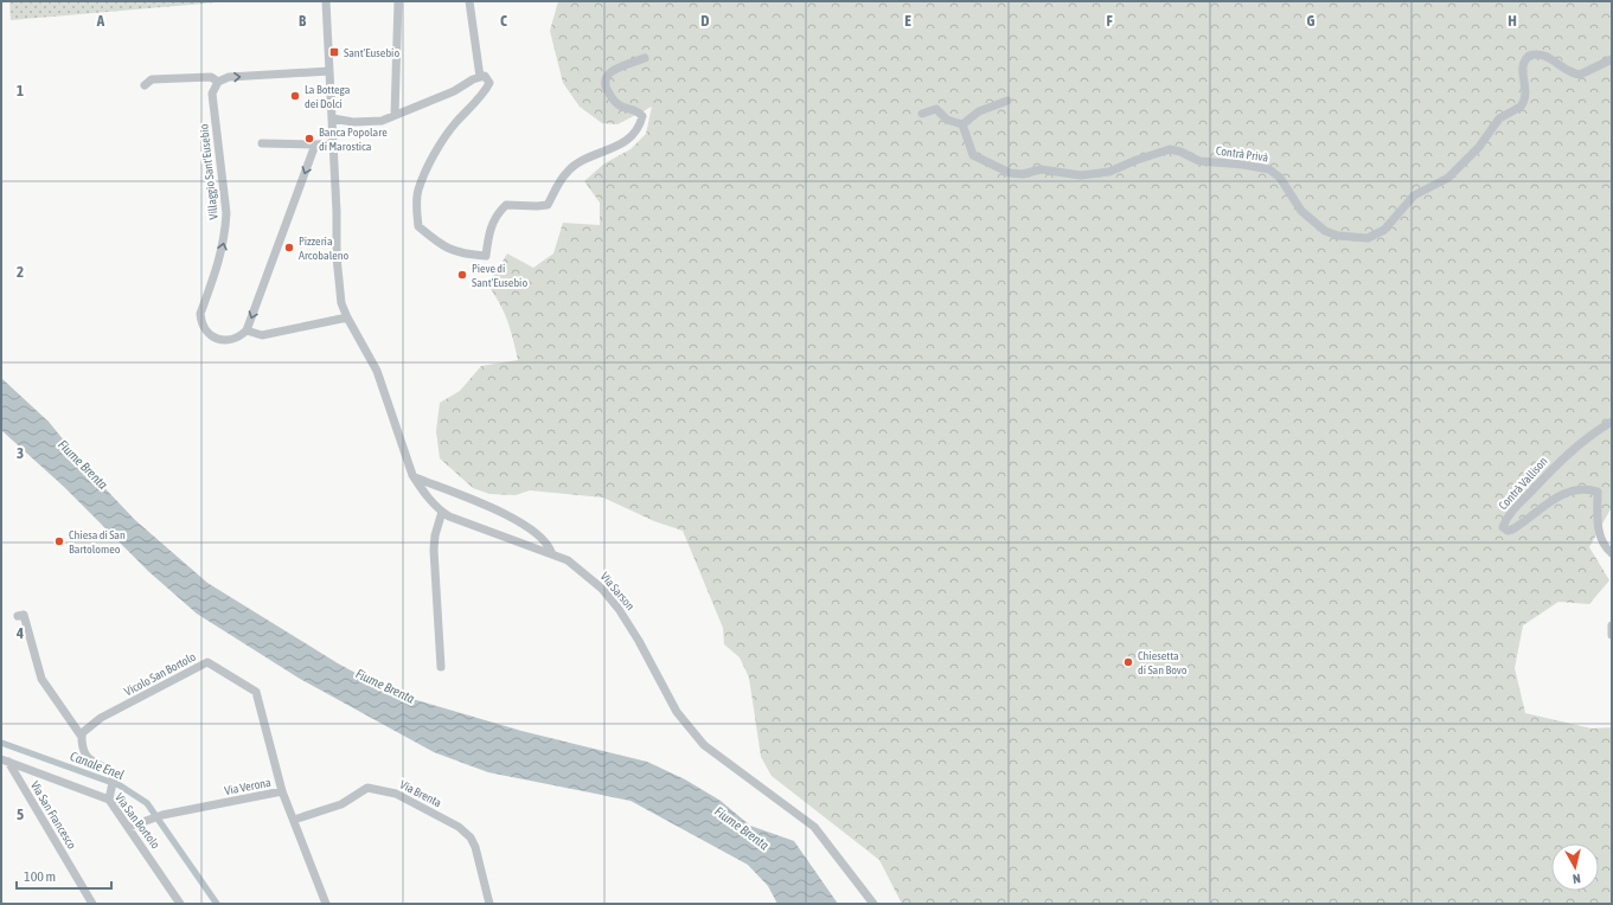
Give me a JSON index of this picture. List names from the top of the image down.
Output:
{
  "streets": {
    "street": [
      "Contrà Privà",
      "Villaggio Sant'Eusebio",
      "Contrà Vallison",
      "Via Sarson",
      "Vicolo San Bortolo",
      "Via Verona",
      "Via Brenta",
      "Via San Francesco",
      "Via San Bortolo"
    ]
  },
  "crossings": [
    ["Vicolo San Bortolo", "Via Verona"],
    ["Via Verona", "Via Brenta"],
    ["Via Verona", "Via San Bortolo"],
    ["Via San Francesco", "Via San Bortolo"]
  ],
  "one_way": ["Villaggio Sant'Eusebio"],
  "water": ["Fiume Brenta", "Canale Enel"],
  "places": {
    "transit": ["Sant'Eusebio"],
    "other": [
      "La Bottega dei Dolci",
      "Banca Popolare di Marostica",
      "Pizzeria Arcobaleno",
      "Pieve di Sant'Eusebio",
      "Chiesa di San Bartolomeo",
      "Chiesetta di San Bovo"
    ]
  },
  "scale_bar": "100 m",
  "north": "bottom",
  "grid": {
    "columns": [
      "A",
      "B",
      "C",
      "D",
      "E",
      "F",
      "G",
      "H"
    ],
    "rows": [
      "1",
      "2",
      "3",
      "4",
      "5"
    ]
  }
}
